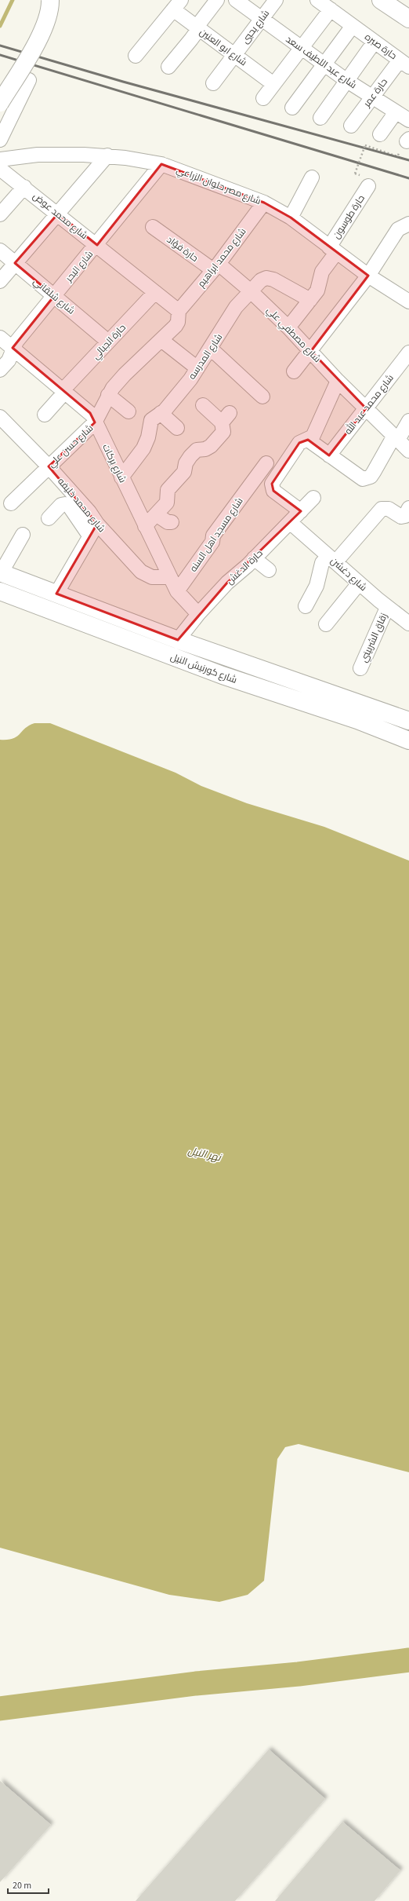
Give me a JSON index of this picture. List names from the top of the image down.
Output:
{
  "streets": {
    "main road": ["شارع كورنيش النيل"],
    "street": [
      "شارع يحيي",
      "حارة صبره",
      "شارع ابو العنين",
      "شارع عبد اللطيف سعد",
      "حارة عمر",
      "شارع مصر حلوان الزراعي",
      "شارع محمد عوض",
      "حارة طوسون",
      "حارة فؤاد",
      "شارع محمد ابراهيم",
      "شارع البحر",
      "شارع شلقاني",
      "شارع مصطفي علي",
      "حارة الجبالي",
      "شارع المدرسه",
      "شارع محمد عبد الله",
      "شارع حسن علي",
      "شارع بركات",
      "شارع محمد خليفه",
      "شارع مسجد اهل السنه",
      "حارة الدغش",
      "شارع دغشن",
      "زقاق الشربيني"
    ]
  },
  "crossings": [
    ["شارع يحيي", "شارع ابو العنين"],
    ["شارع يحيي", "شارع عبد اللطيف سعد"],
    ["حارة صبره", "حارة عمر"],
    ["شارع عبد اللطيف سعد", "حارة عمر"],
    ["شارع مصر حلوان الزراعي", "حارة طوسون"],
    ["شارع مصر حلوان الزراعي", "شارع محمد ابراهيم"],
    ["شارع مصر حلوان الزراعي", "شارع البحر"],
    ["شارع محمد عوض", "شارع محمد ابراهيم"],
    ["شارع محمد عوض", "شارع البحر"],
    ["شارع محمد عوض", "حارة الجبالي"],
    ["شارع محمد عوض", "شارع حسن علي"],
    ["حارة طوسون", "شارع مصطفي علي"],
    ["حارة طوسون", "شارع المدرسه"],
    ["حارة فؤاد", "شارع محمد ابراهيم"],
    ["حارة فؤاد", "شارع مصطفي علي"],
    ["شارع محمد ابراهيم", "شارع مصطفي علي"],
    ["شارع محمد ابراهيم", "شارع حسن علي"],
    ["شارع البحر", "شارع شلقاني"],
    ["شارع البحر", "شارع بركات"],
    ["شارع شلقاني", "حارة الجبالي"],
    ["شارع مصطفي علي", "شارع المدرسه"],
    ["شارع مصطفي علي", "شارع محمد عبد الله"],
    ["حارة الجبالي", "شارع بركات"],
    ["شارع المدرسه", "شارع بركات"],
    ["شارع حسن علي", "شارع بركات"],
    ["شارع حسن علي", "شارع محمد خليفه"],
    ["شارع بركات", "شارع محمد خليفه"],
    ["شارع بركات", "شارع مسجد اهل السنه"],
    ["شارع بركات", "حارة الدغش"],
    ["حارة الدغش", "شارع دغشن"],
    ["حارة الدغش", "شارع كورنيش النيل"],
    ["شارع دغشن", "زقاق الشربيني"]
  ],
  "water": ["نهر النيل"],
  "scale_bar": "20 m"
}
